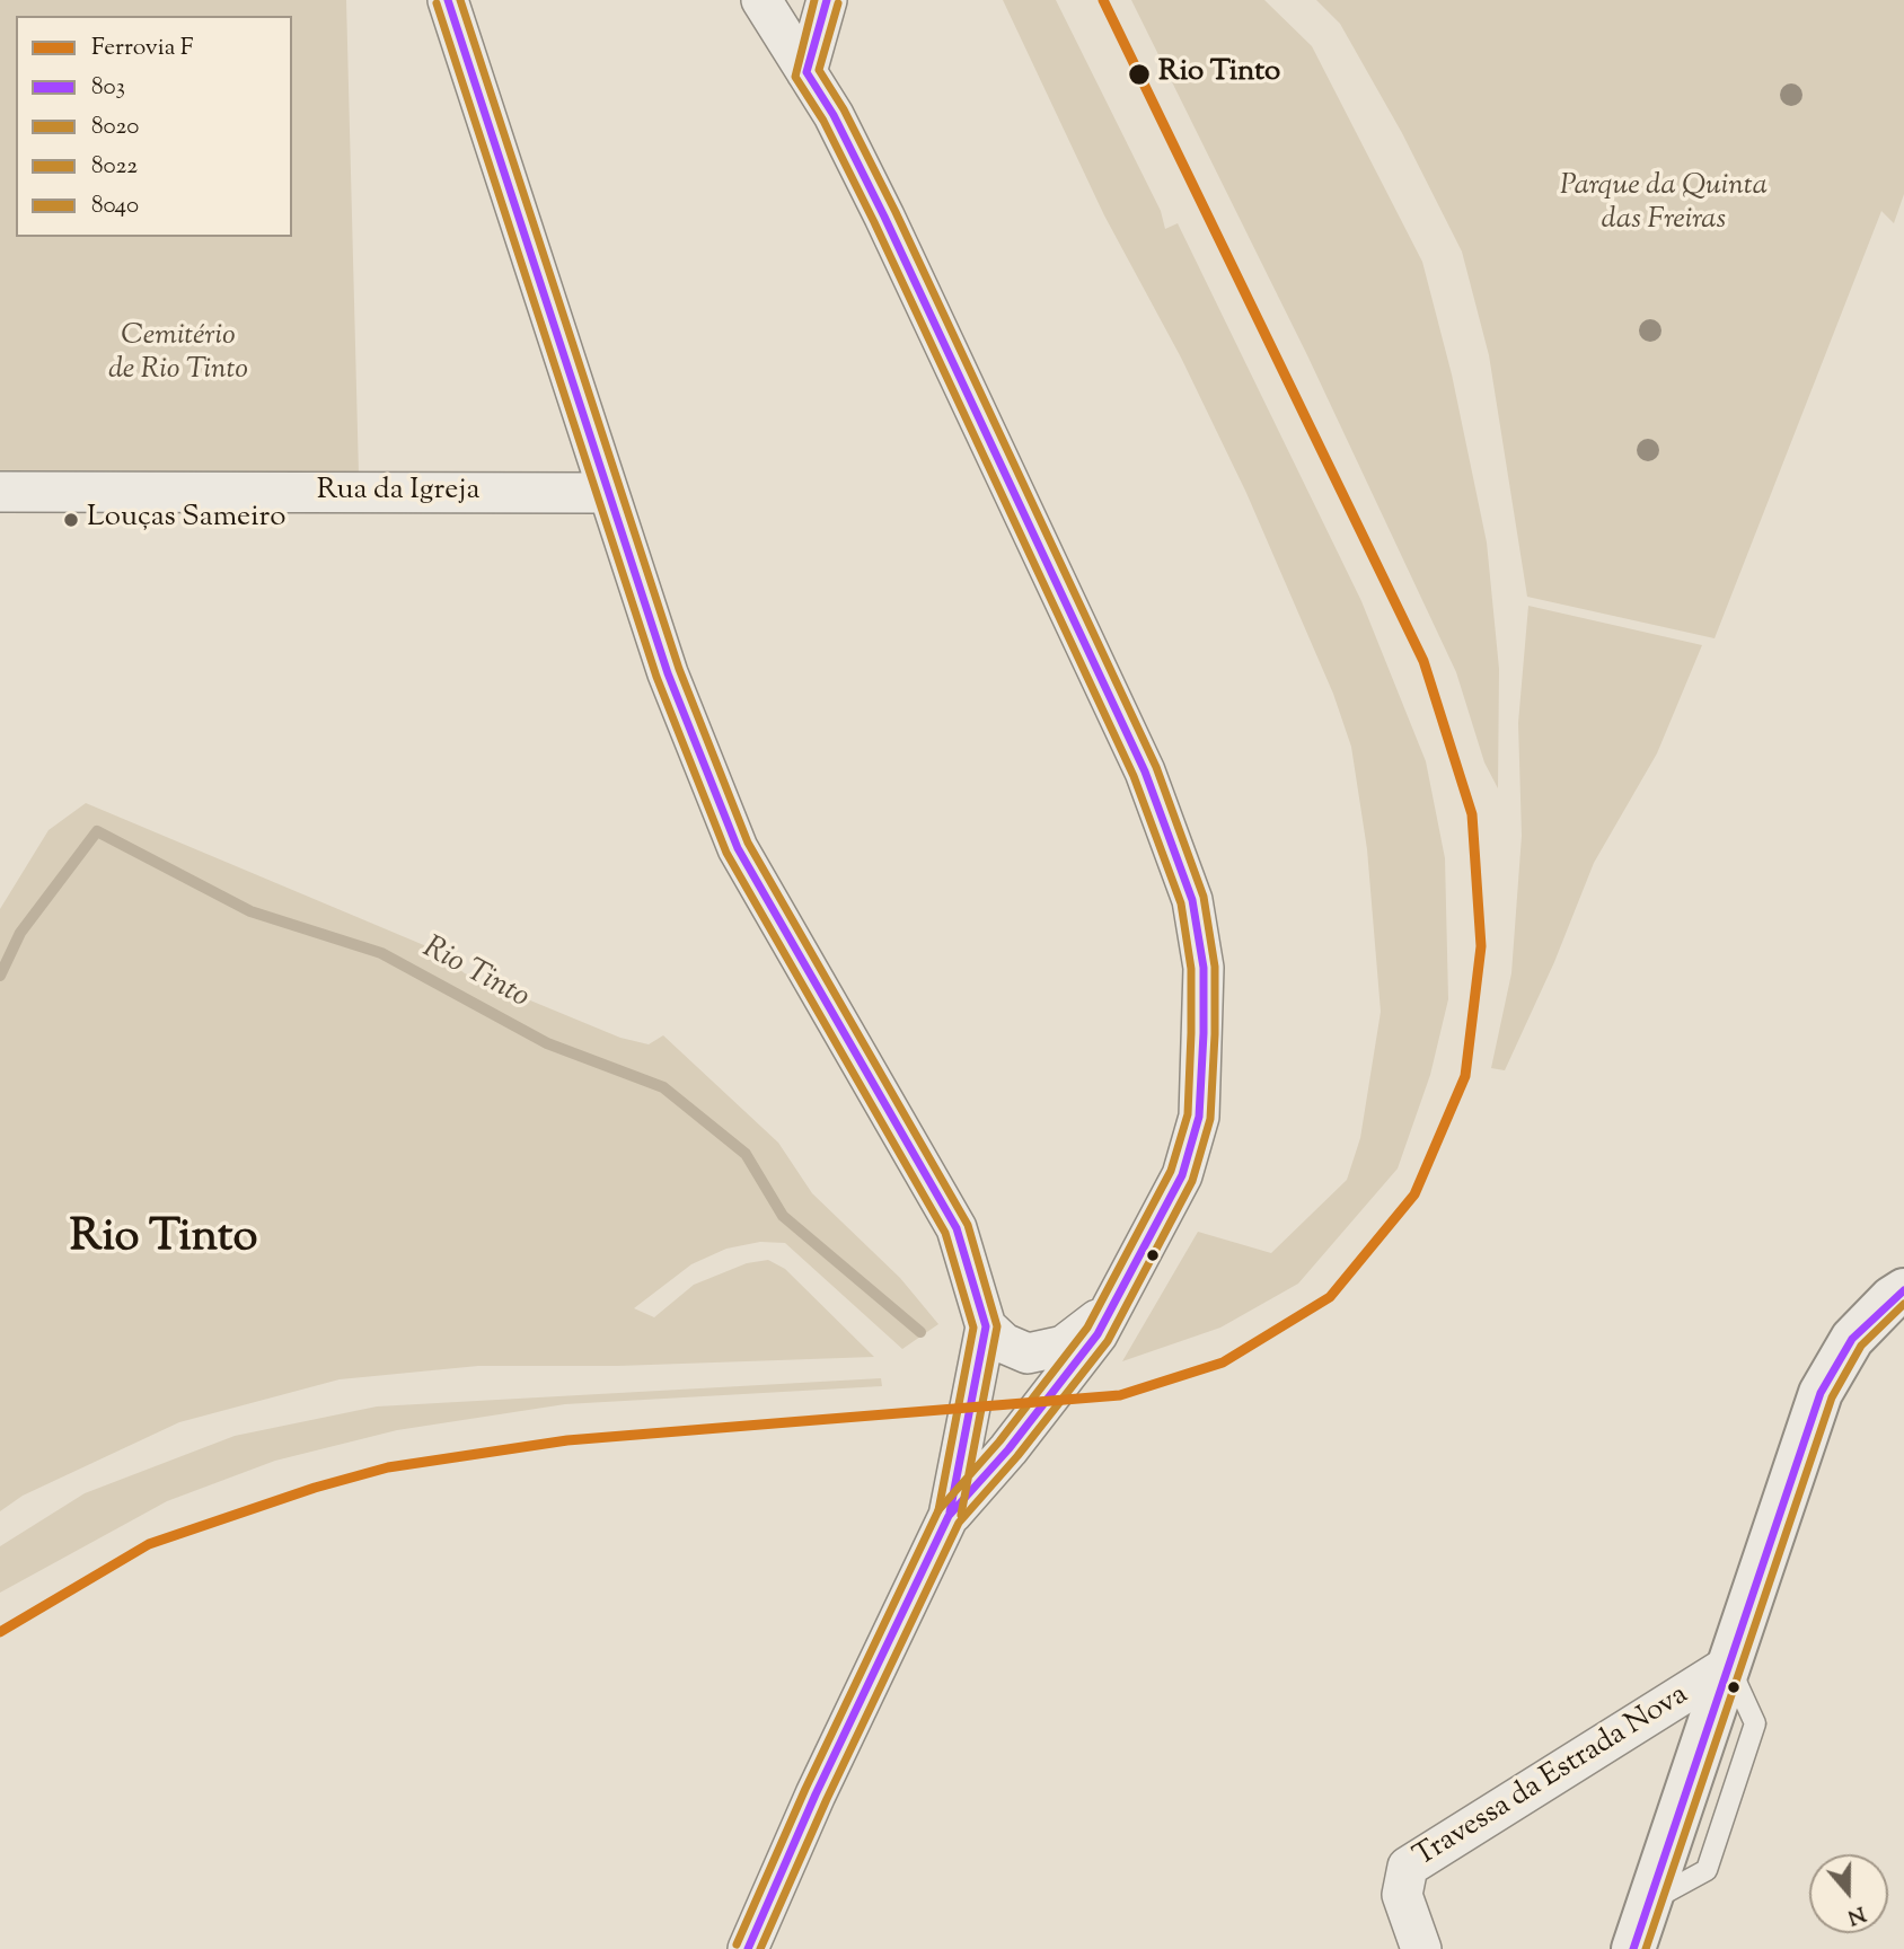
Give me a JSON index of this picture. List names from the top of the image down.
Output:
{
  "streets": {
    "street": ["Rua da Igreja", "Travessa da Estrada Nova"]
  },
  "districts": ["Rio Tinto"],
  "water": ["Rio Tinto"],
  "parks": ["Parque da Quinta das Freiras", "Cemitério de Rio Tinto"],
  "places": ["Rio Tinto", "Louças Sameiro"],
  "lines": [
    "rail line F",
    "transit line 803",
    "transit line 8022",
    "transit line 8020",
    "transit line 8040"
  ],
  "legend": [
    "Ferrovia F",
    "803",
    "8020",
    "8022",
    "8040"
  ],
  "north": "bottom"
}
